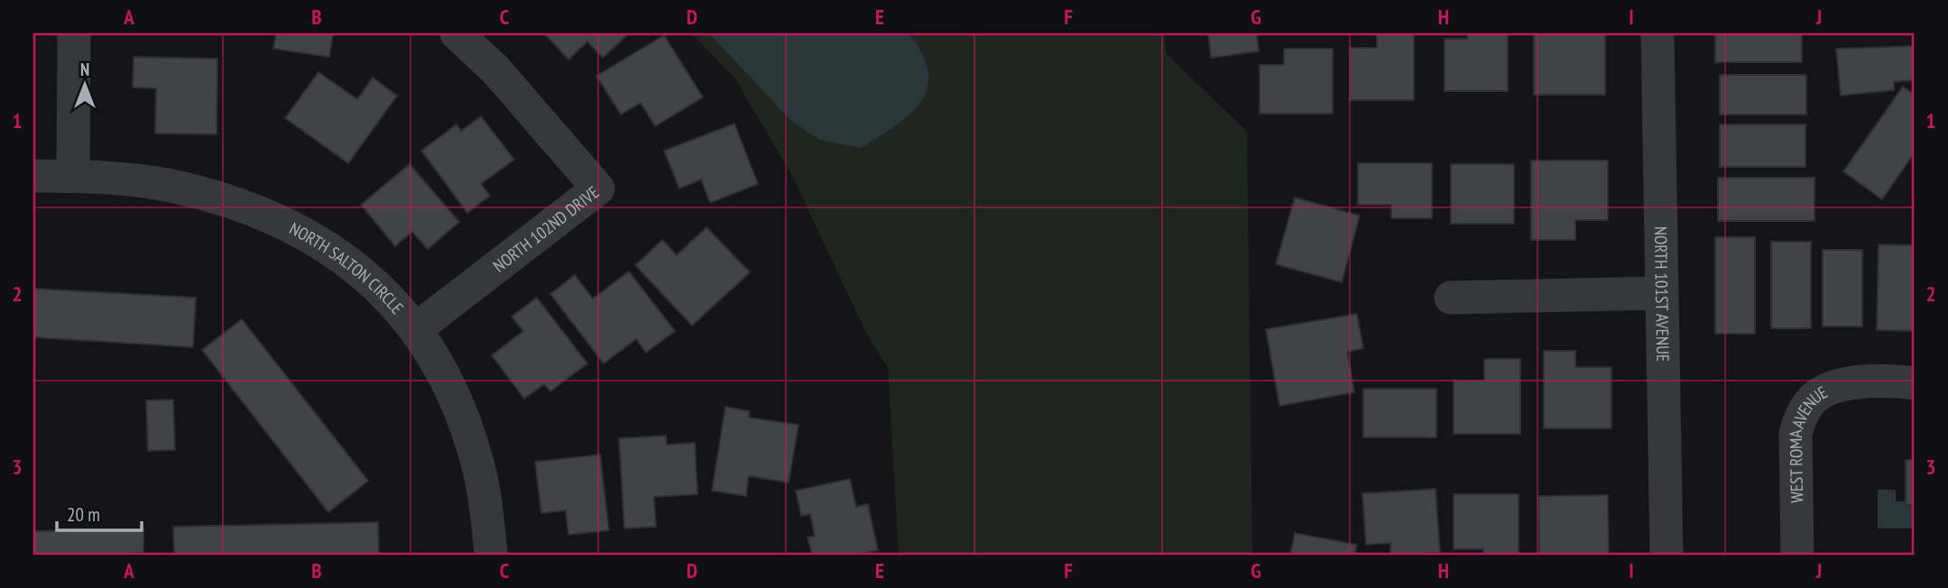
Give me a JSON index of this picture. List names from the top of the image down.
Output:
{
  "streets": {
    "street": [
      "NORTH 102ND DRIVE",
      "NORTH SALTON CIRCLE",
      "NORTH 101ST AVENUE",
      "WEST ROMA AVENUE"
    ]
  },
  "crossings": [
    ["NORTH 102ND DRIVE", "NORTH SALTON CIRCLE"]
  ],
  "scale_bar": "20 m",
  "north": "top",
  "grid": {
    "columns": [
      "A",
      "B",
      "C",
      "D",
      "E",
      "F",
      "G",
      "H",
      "I",
      "J"
    ],
    "rows": ["1", "2", "3"]
  }
}
